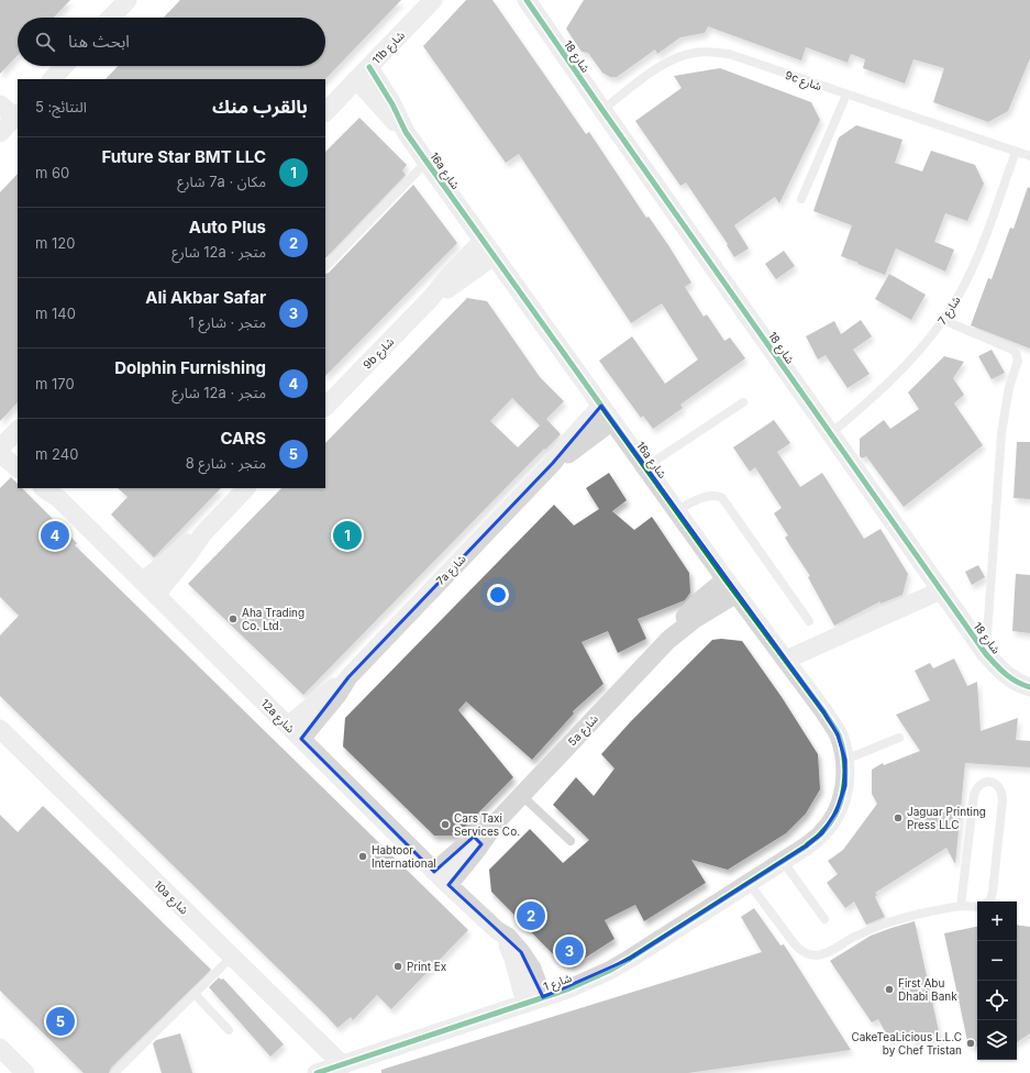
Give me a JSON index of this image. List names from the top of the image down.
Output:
{
  "streets": {
    "street": [
      "11b شارع",
      "شارع 18",
      "16a شارع",
      "9b شارع",
      "7a شارع",
      "12a شارع",
      "5a شارع",
      "10a شارع",
      "شارع 1"
    ],
    "lane": ["9c شارع", "شارع 7"]
  },
  "crossings": [
    ["11b شارع", "16a شارع"],
    ["شارع 18", "9c شارع"],
    ["شارع 18", "شارع 7"],
    ["9c شارع", "شارع 7"],
    ["16a شارع", "9b شارع"],
    ["16a شارع", "7a شارع"],
    ["16a شارع", "5a شارع"],
    ["16a شارع", "شارع 1"],
    ["7a شارع", "12a شارع"],
    ["12a شارع", "5a شارع"],
    ["12a شارع", "شارع 1"],
    ["10a شارع", "شارع 1"]
  ],
  "places": [
    "Aha Trading Co. Ltd.",
    "Jaguar Printing Press LLC",
    "Cars Taxi Services Co.",
    "Habtoor International",
    "Print Ex",
    "First Abu Dhabi Bank",
    "CakeTeaLicious L.L.C by Chef Tristan"
  ],
  "page": {
    "search": "ابحث هنا",
    "heading": ["بالقرب منك", "النتائج: 5"],
    "list": [
      {
        "mark": "1",
        "name": "Future Star BMT LLC",
        "note": "مكان · 7a شارع",
        "value": "60 m"
      },
      {
        "mark": "2",
        "name": "Auto Plus",
        "note": "متجر · 12a شارع",
        "value": "120 m"
      },
      {
        "mark": "3",
        "name": "Ali Akbar Safar",
        "note": "متجر · شارع 1",
        "value": "140 m"
      },
      {
        "mark": "4",
        "name": "Dolphin Furnishing",
        "note": "متجر · 12a شارع",
        "value": "170 m"
      },
      {
        "mark": "5",
        "name": "CARS",
        "note": "متجر · شارع 8",
        "value": "240 m"
      }
    ],
    "pins": [
      "1",
      "4",
      "2",
      "3",
      "5"
    ],
    "map_buttons": ["+", "−"]
  }
}
